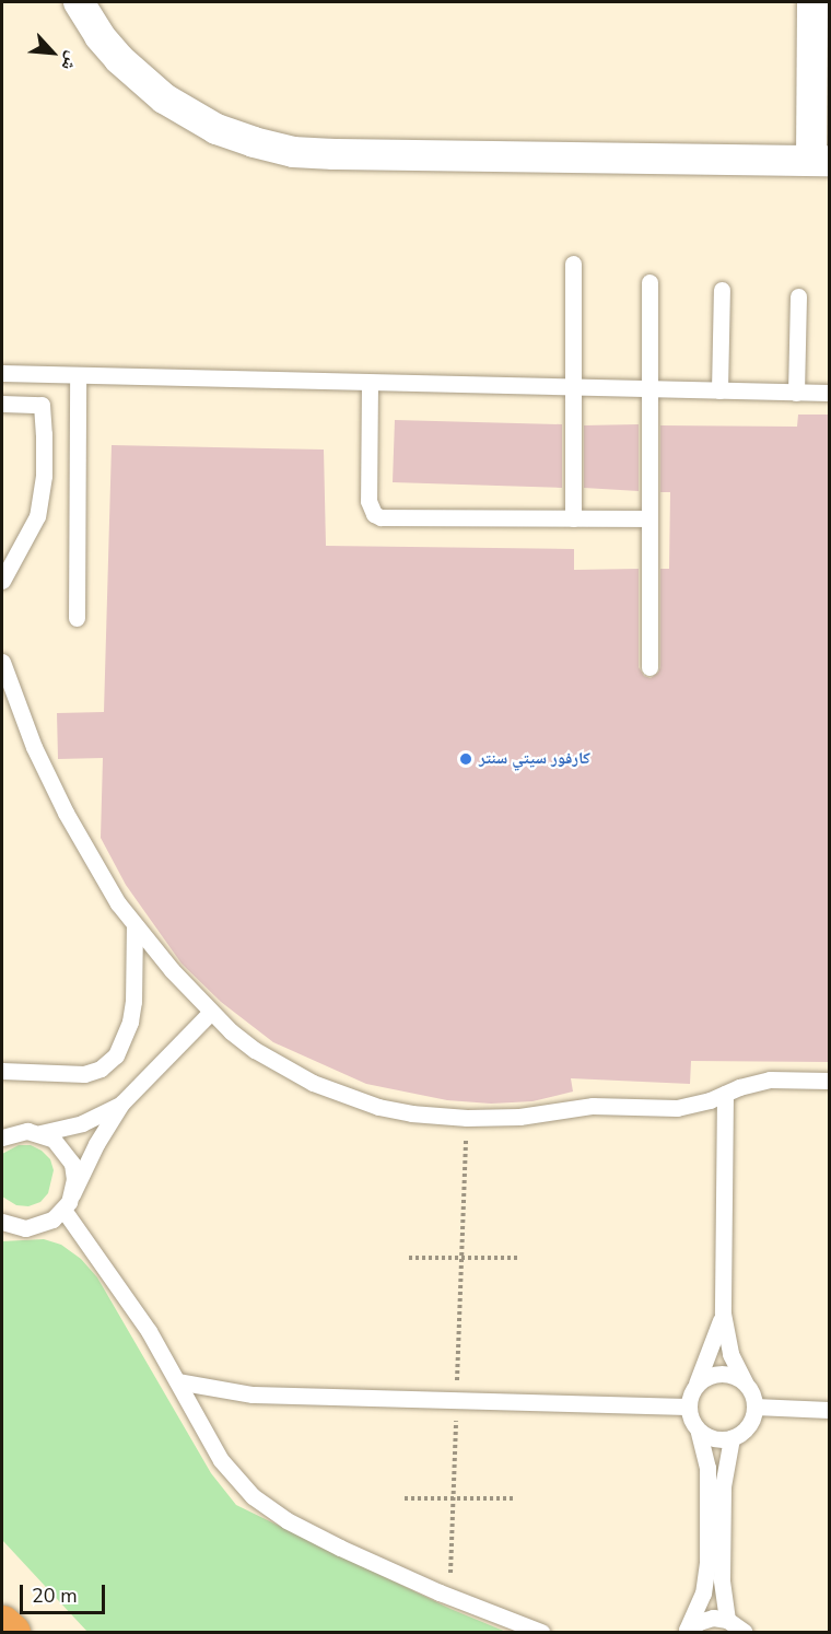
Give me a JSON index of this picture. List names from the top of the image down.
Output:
{
  "places": ["كارفور سيتي سنتر"],
  "scale_bar": "20 m",
  "north": "bottom right"
}
